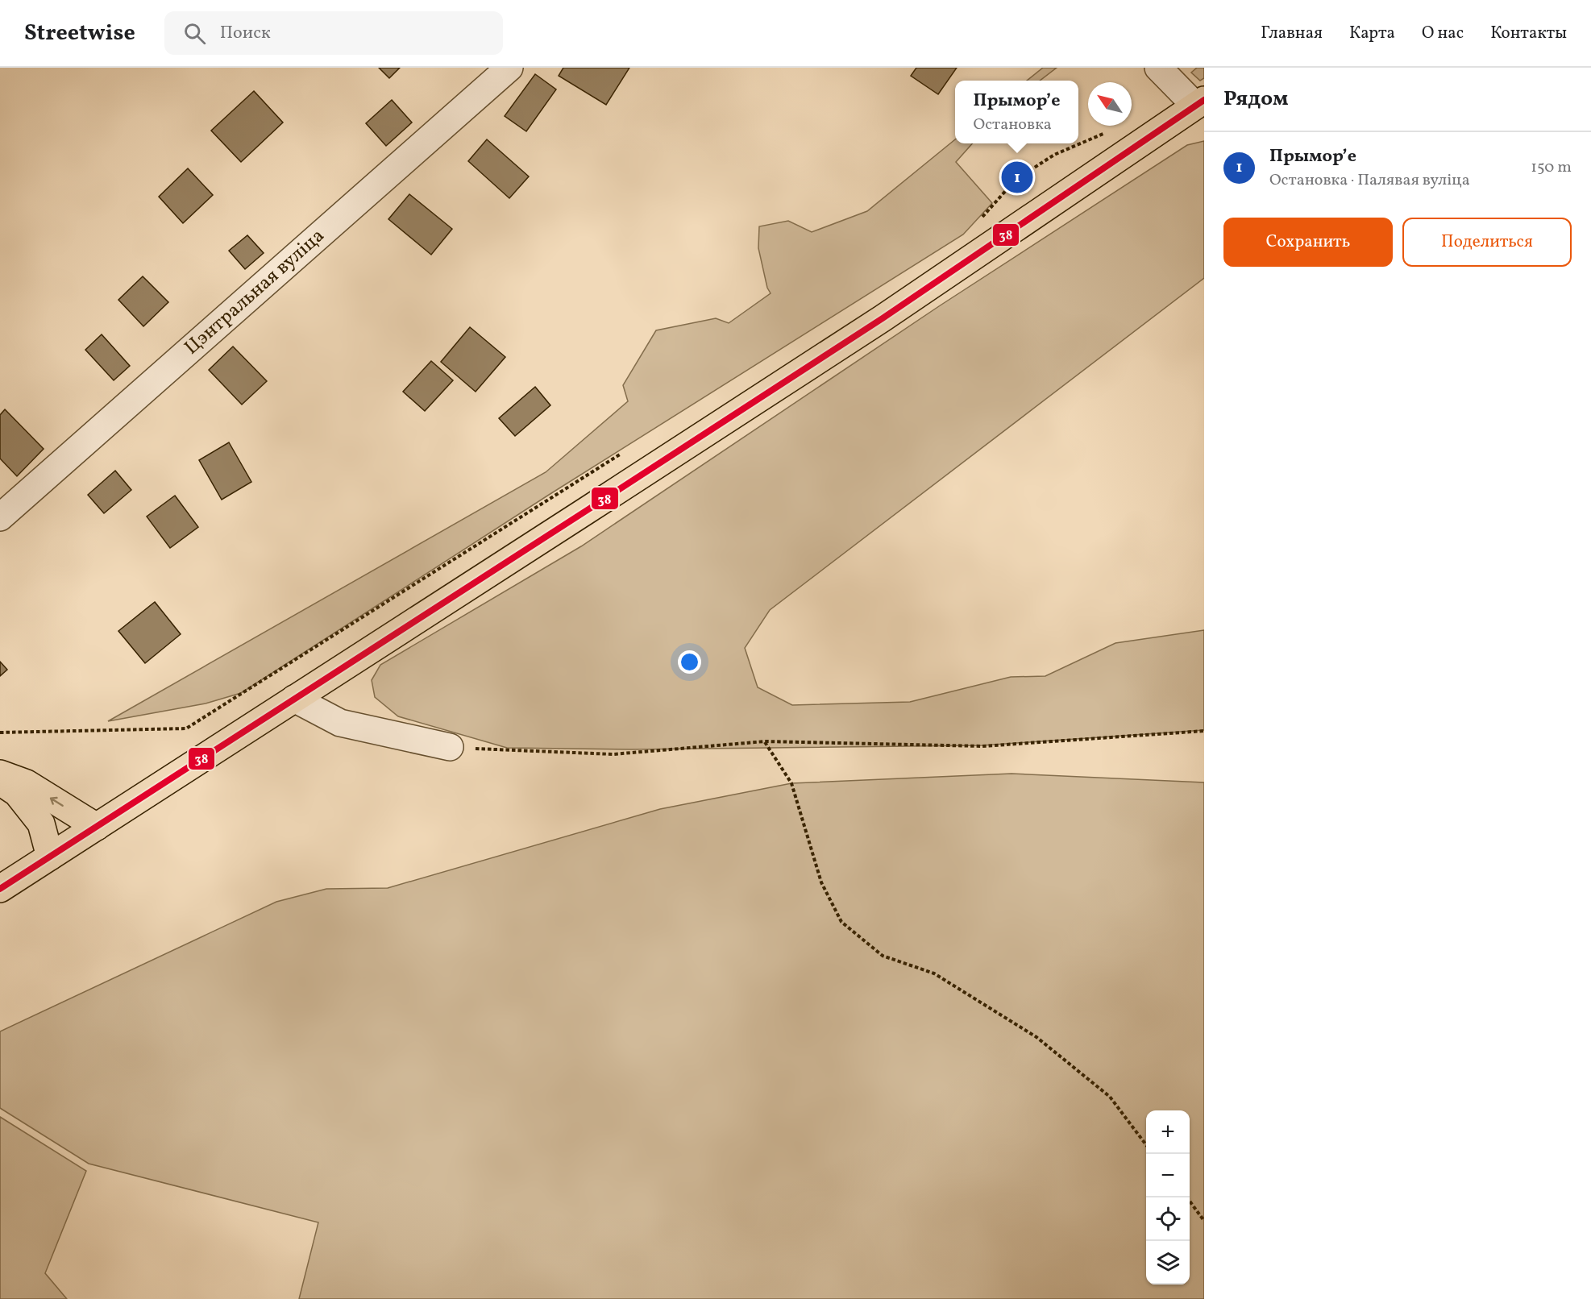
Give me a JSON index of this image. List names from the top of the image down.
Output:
{
  "streets": {
    "street": ["Цэнтральная вуліца"]
  },
  "lines": ["transit line 38"],
  "north": "top left",
  "page": {
    "header": "Streetwise",
    "search": "Поиск",
    "nav": [
      "Главная",
      "Карта",
      "О нас",
      "Контакты"
    ],
    "heading": "Рядом",
    "popup": ["Прыморʼе", "Остановка"],
    "list": [
      {
        "mark": "1",
        "name": "Прыморʼе",
        "note": "Остановка · Палявая вуліца",
        "value": "150 m"
      }
    ],
    "pins": "1",
    "buttons": ["Сохранить", "Поделиться"],
    "map_buttons": ["+", "−"]
  }
}
